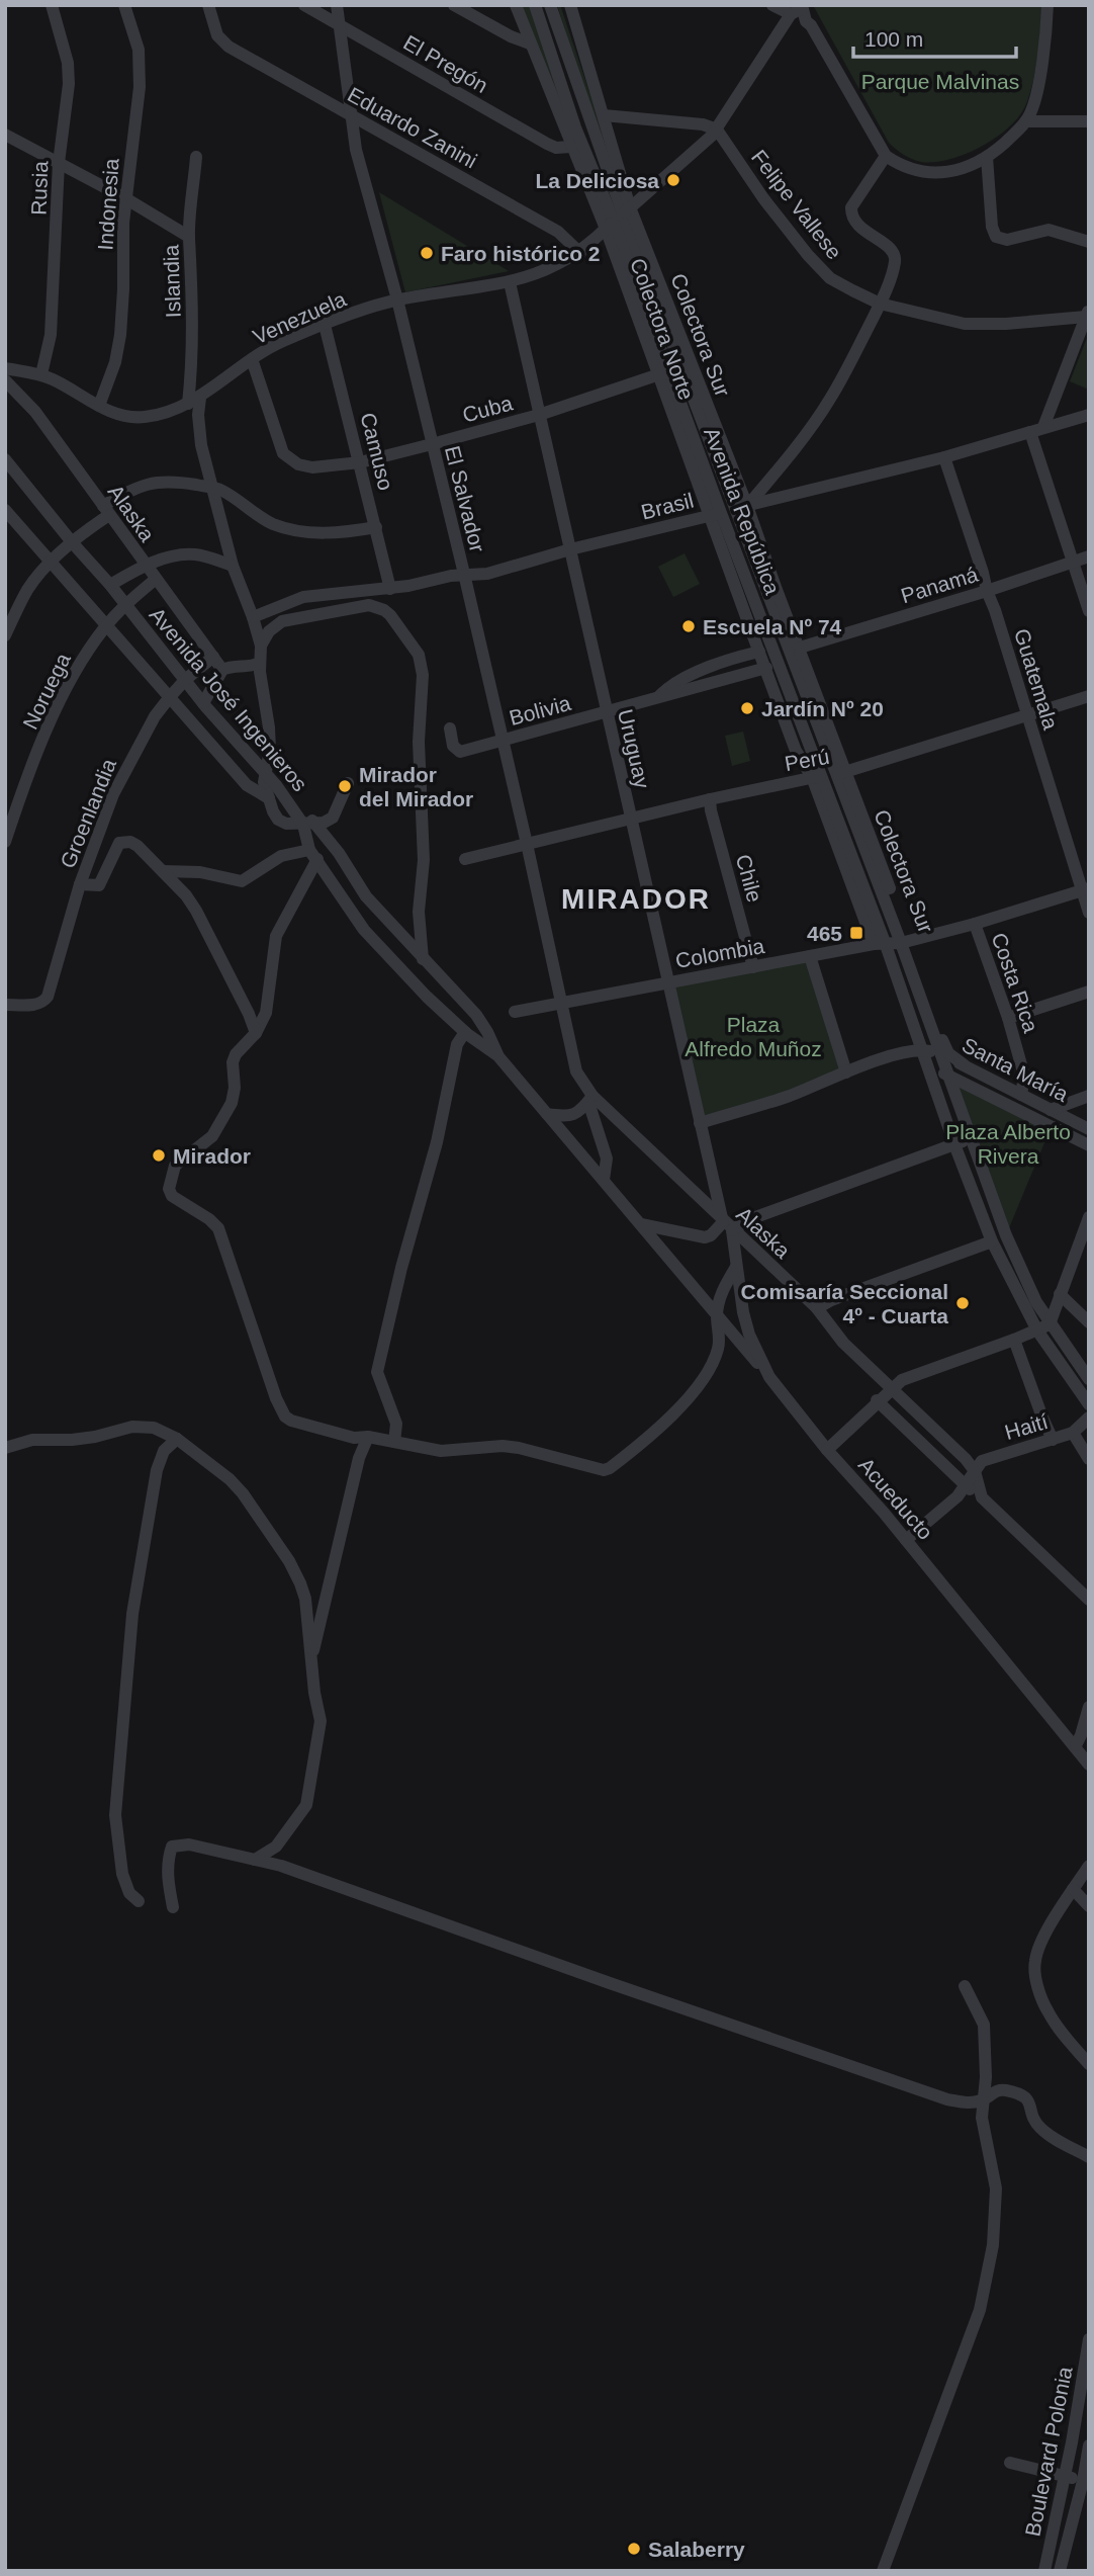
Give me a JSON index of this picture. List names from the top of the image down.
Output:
{
  "streets": {
    "street": [
      "El Pregón",
      "Eduardo Zanini",
      "Rusia",
      "Indonesia",
      "Felipe Vallese",
      "Islandia",
      "Venezuela",
      "Colectora Norte",
      "Colectora Sur",
      "Cuba",
      "Camuso",
      "El Salvador",
      "Brasil",
      "Avenida República",
      "Alaska",
      "Panamá",
      "Guatemala",
      "Noruega",
      "Avenida José Ingenieros",
      "Bolivia",
      "Uruguay",
      "Perú",
      "Groenlandia",
      "Chile",
      "Colombia",
      "Costa Rica",
      "Santa María",
      "Haití",
      "Acueducto",
      "Boulevard Polonia"
    ]
  },
  "crossings": [
    ["El Pregón", "Colectora Norte"],
    ["El Pregón", "El Salvador"],
    ["Eduardo Zanini", "Venezuela"],
    ["Eduardo Zanini", "El Salvador"],
    ["Rusia", "Venezuela"],
    ["Indonesia", "Venezuela"],
    ["Felipe Vallese", "Venezuela"],
    ["Islandia", "Venezuela"],
    ["Venezuela", "Colectora Norte"],
    ["Venezuela", "Colectora Sur"],
    ["Venezuela", "Cuba"],
    ["Venezuela", "Camuso"],
    ["Venezuela", "El Salvador"],
    ["Venezuela", "Uruguay"],
    ["Colectora Norte", "Colectora Sur"],
    ["Colectora Norte", "Cuba"],
    ["Colectora Norte", "Brasil"],
    ["Colectora Norte", "Avenida República"],
    ["Colectora Norte", "Bolivia"],
    ["Colectora Norte", "Perú"],
    ["Colectora Norte", "Colombia"],
    ["Colectora Sur", "Brasil"],
    ["Colectora Sur", "Avenida República"],
    ["Colectora Sur", "Panamá"],
    ["Colectora Sur", "Perú"],
    ["Colectora Sur", "Colombia"],
    ["Colectora Sur", "Santa María"],
    ["Cuba", "Camuso"],
    ["Cuba", "El Salvador"],
    ["Cuba", "Uruguay"],
    ["Camuso", "Brasil"],
    ["El Salvador", "Brasil"],
    ["El Salvador", "Alaska"],
    ["El Salvador", "Bolivia"],
    ["El Salvador", "Perú"],
    ["El Salvador", "Colombia"],
    ["Brasil", "Avenida República"],
    ["Brasil", "Guatemala"],
    ["Brasil", "Uruguay"],
    ["Avenida República", "Perú"],
    ["Alaska", "Noruega"],
    ["Alaska", "Uruguay"],
    ["Alaska", "Groenlandia"],
    ["Alaska", "Haití"],
    ["Alaska", "Acueducto"],
    ["Panamá", "Guatemala"],
    ["Guatemala", "Perú"],
    ["Noruega", "Avenida José Ingenieros"],
    ["Avenida José Ingenieros", "Groenlandia"],
    ["Avenida José Ingenieros", "Acueducto"],
    ["Bolivia", "Uruguay"],
    ["Uruguay", "Perú"],
    ["Uruguay", "Colombia"],
    ["Uruguay", "Acueducto"],
    ["Perú", "Chile"],
    ["Chile", "Colombia"],
    ["Costa Rica", "Santa María"]
  ],
  "districts": ["MIRADOR"],
  "parks": ["Parque Malvinas", "Plaza Alfredo Muñoz", "Plaza Alberto Rivera"],
  "places": {
    "other": [
      "La Deliciosa",
      "Faro histórico 2",
      "Escuela Nº 74",
      "Jardín Nº 20",
      "Mirador del Mirador",
      "Mirador",
      "Comisaría Seccional 4º - Cuarta",
      "Salaberry"
    ],
    "transit": ["465"]
  },
  "scale_bar": "100 m"
}
